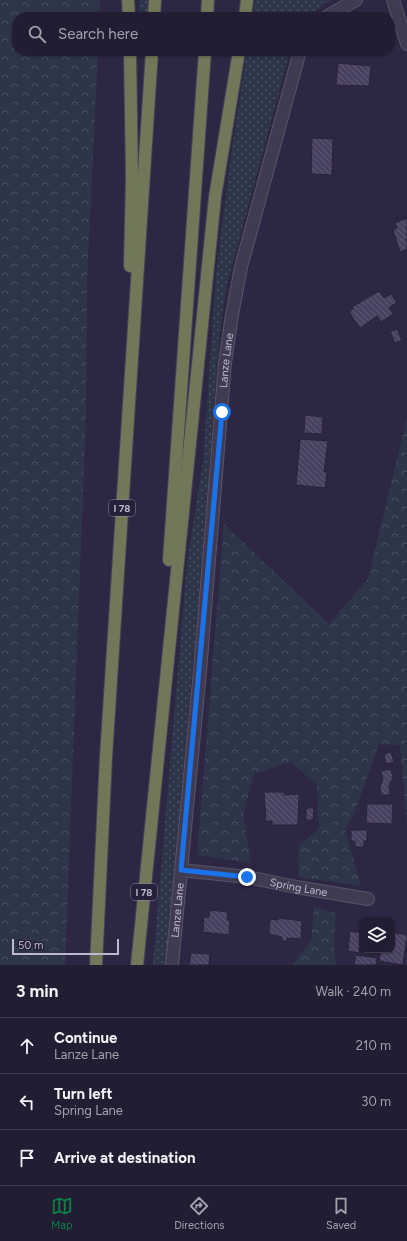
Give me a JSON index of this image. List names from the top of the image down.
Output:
{
  "streets": {
    "highway": ["I 78"],
    "street": ["Lanze Lane", "Spring Lane"]
  },
  "crossings": [
    ["Lanze Lane", "Spring Lane"]
  ],
  "scale_bar": "50 m",
  "page": {
    "search": "Search here",
    "scale": "50 m",
    "heading": ["3 min", "Walk · 240 m"],
    "list": [
      ["Continue", "Lanze Lane", "210 m"],
      ["Turn left", "Spring Lane", "30 m"],
      "Arrive at destination"
    ],
    "nav": ["Map", "Directions", "Saved"]
  }
}
